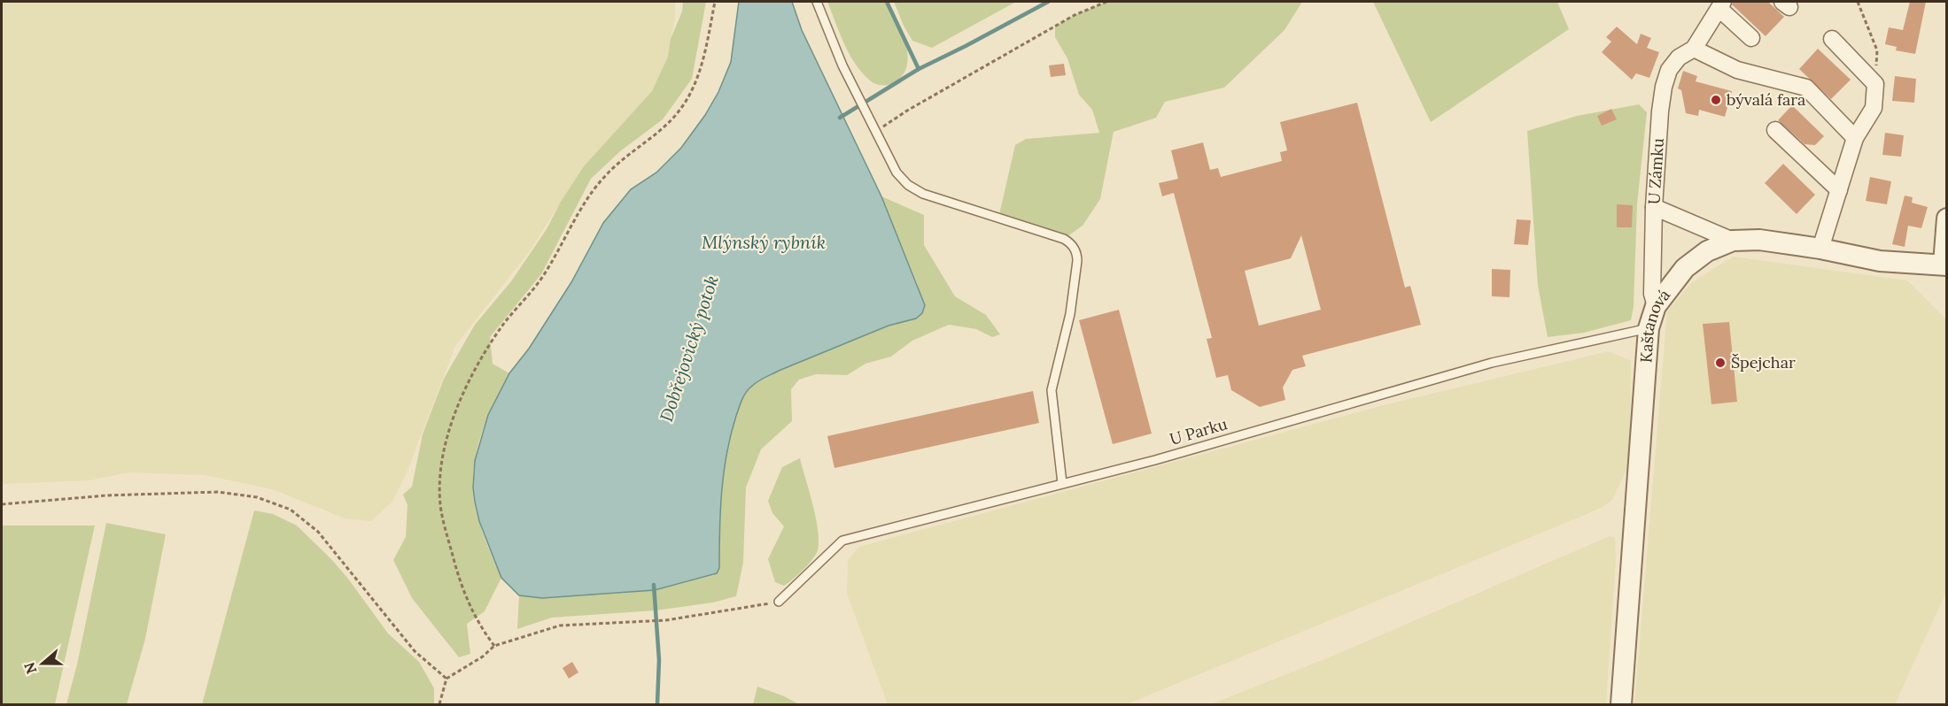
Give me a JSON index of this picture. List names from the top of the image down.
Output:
{
  "streets": {
    "street": ["U Zámku", "Kaštanová"],
    "lane": ["U Parku"]
  },
  "crossings": [
    ["U Zámku", "Kaštanová"],
    ["Kaštanová", "U Parku"]
  ],
  "water": ["Mlýnský rybník", "Dobřejovický potok"],
  "places": ["bývalá fara", "Špejchar"],
  "north": "left"
}
